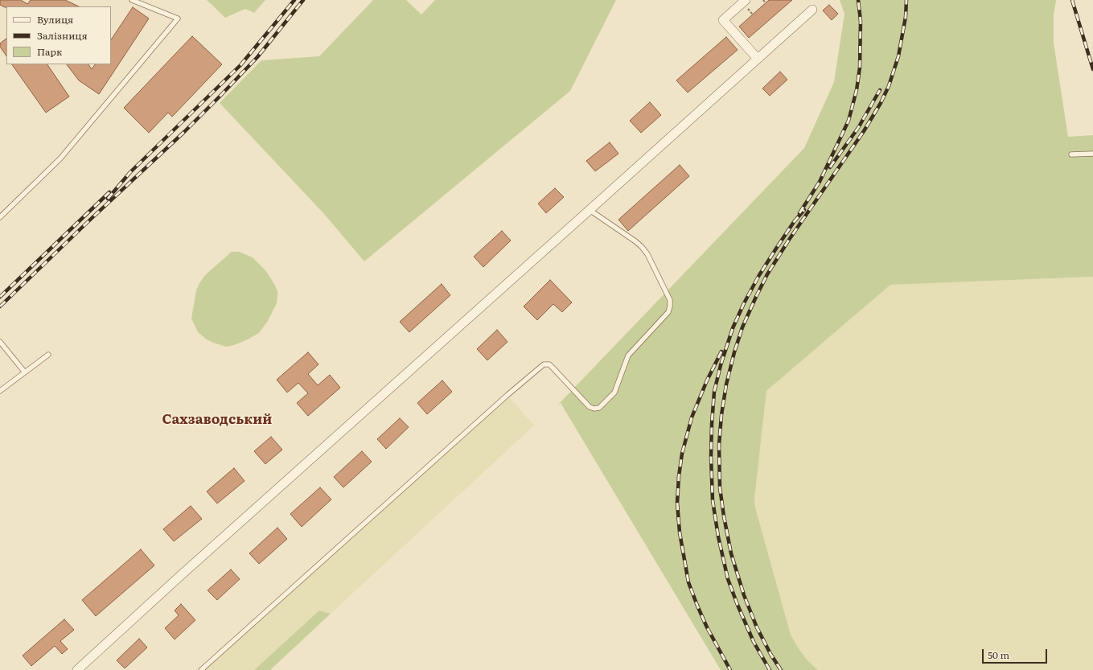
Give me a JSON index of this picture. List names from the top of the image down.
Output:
{
  "districts": ["Сахзаводський"],
  "legend": ["Вулиця", "Залізниця", "Парк"],
  "scale_bar": "50 m"
}
